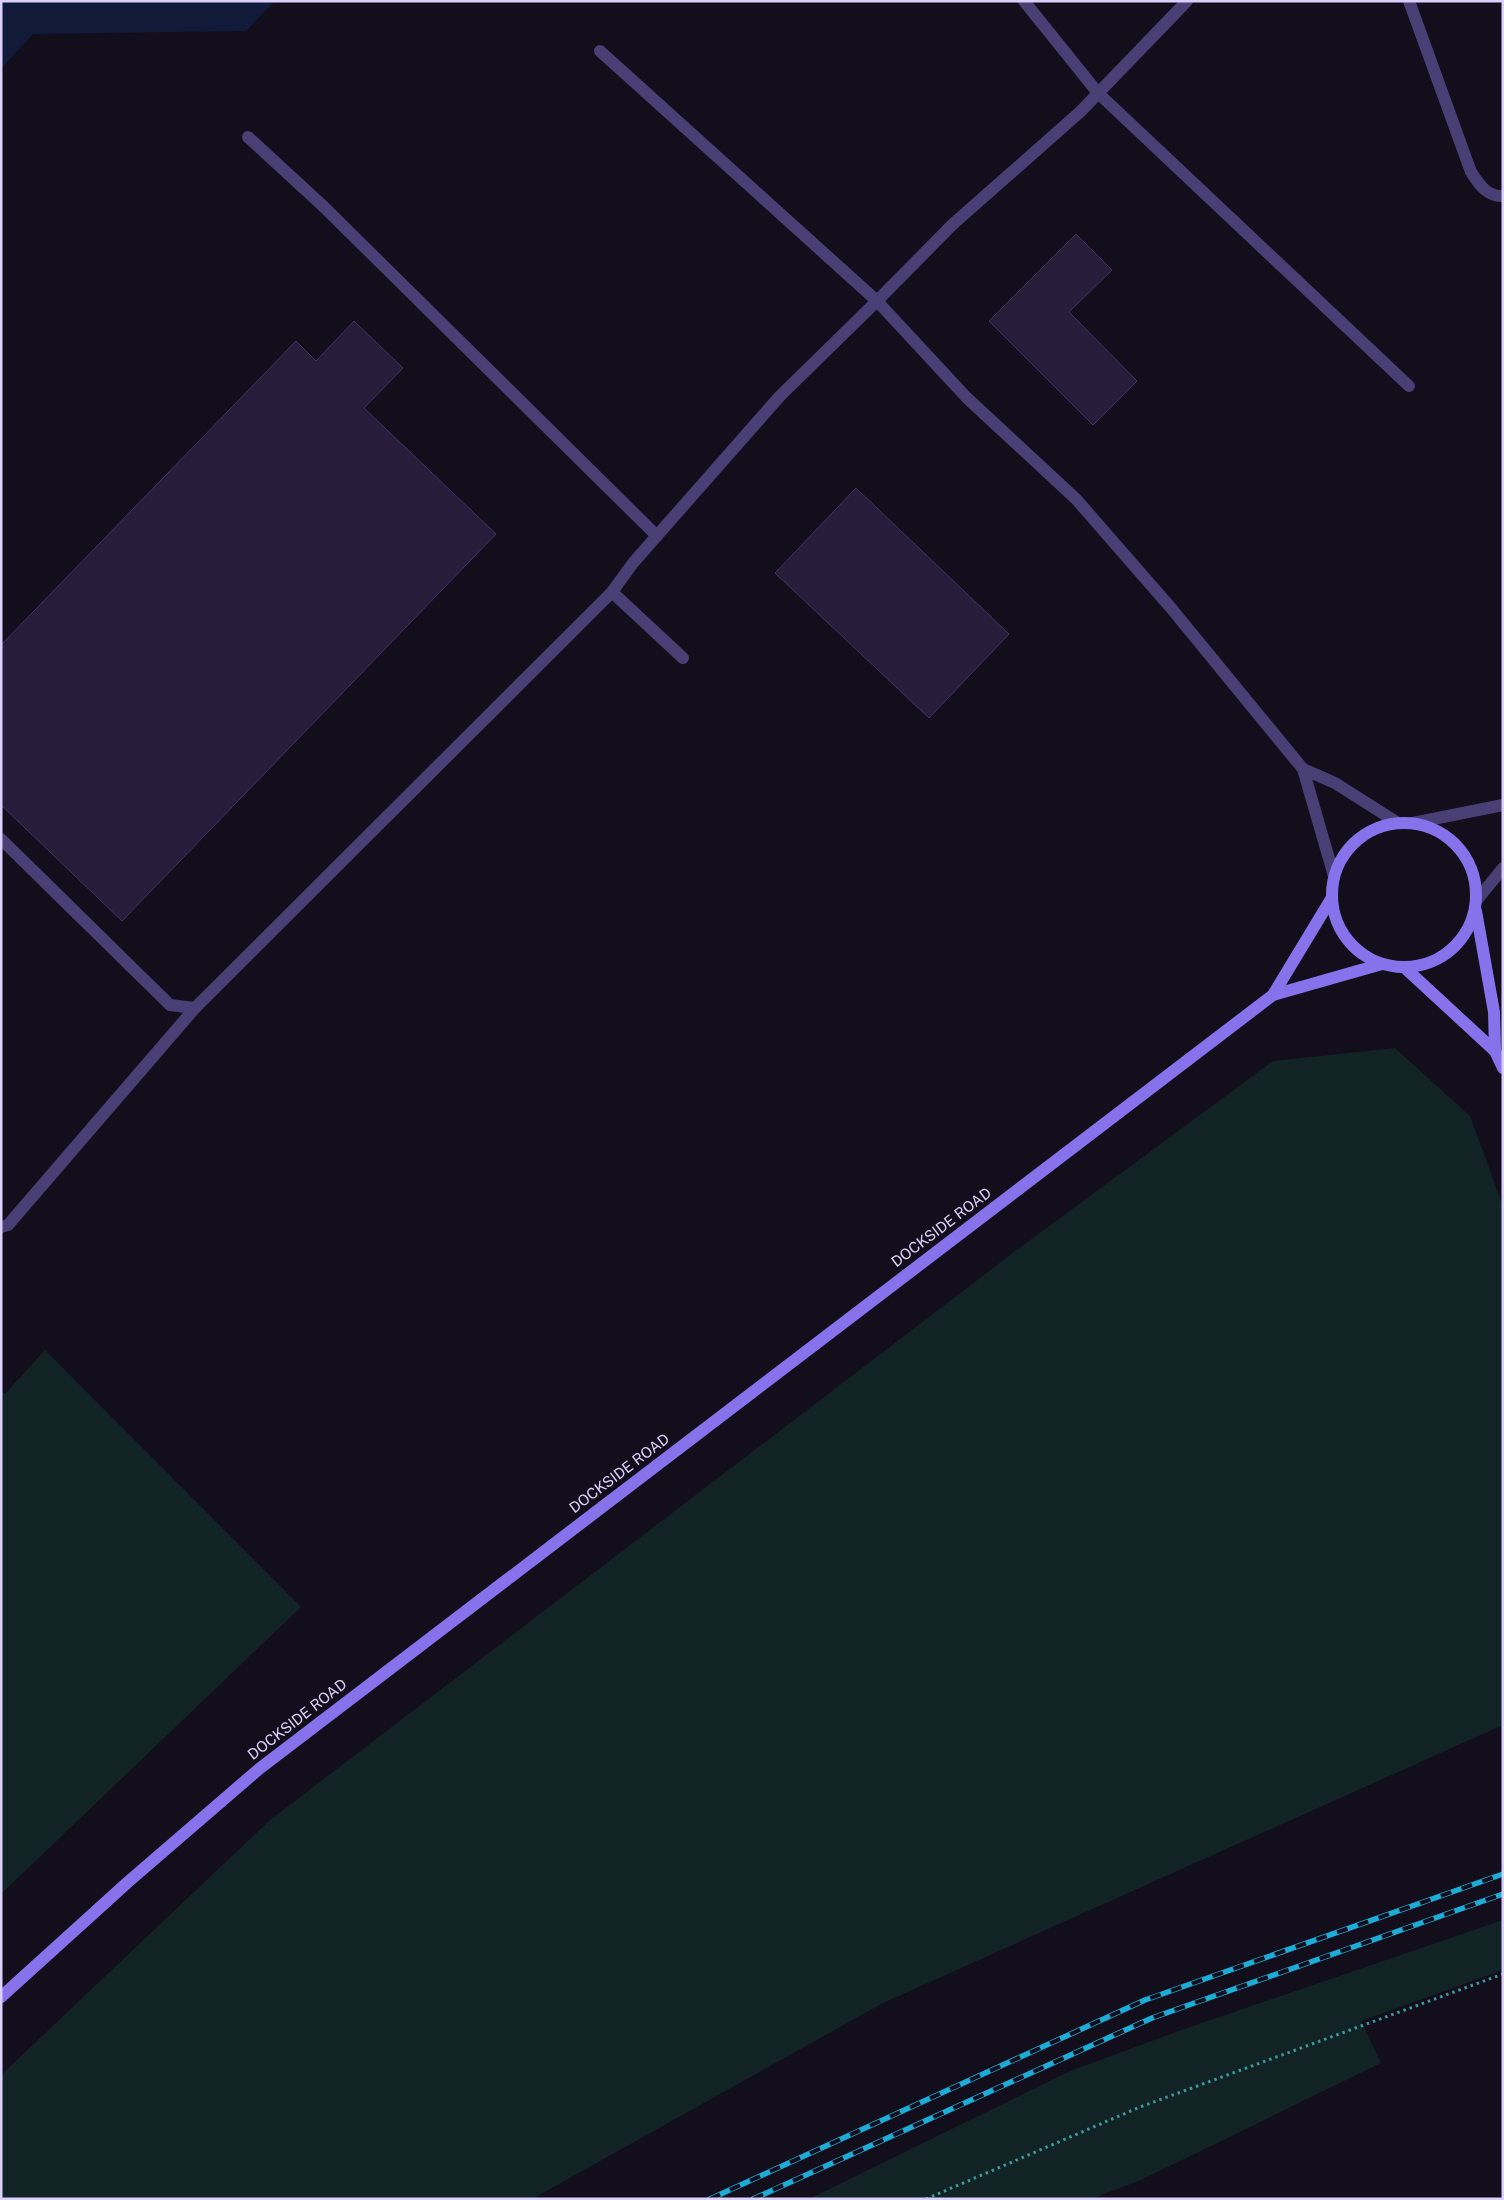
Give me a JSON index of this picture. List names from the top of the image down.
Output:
{
  "streets": {
    "main road": ["DOCKSIDE ROAD"]
  }
}
